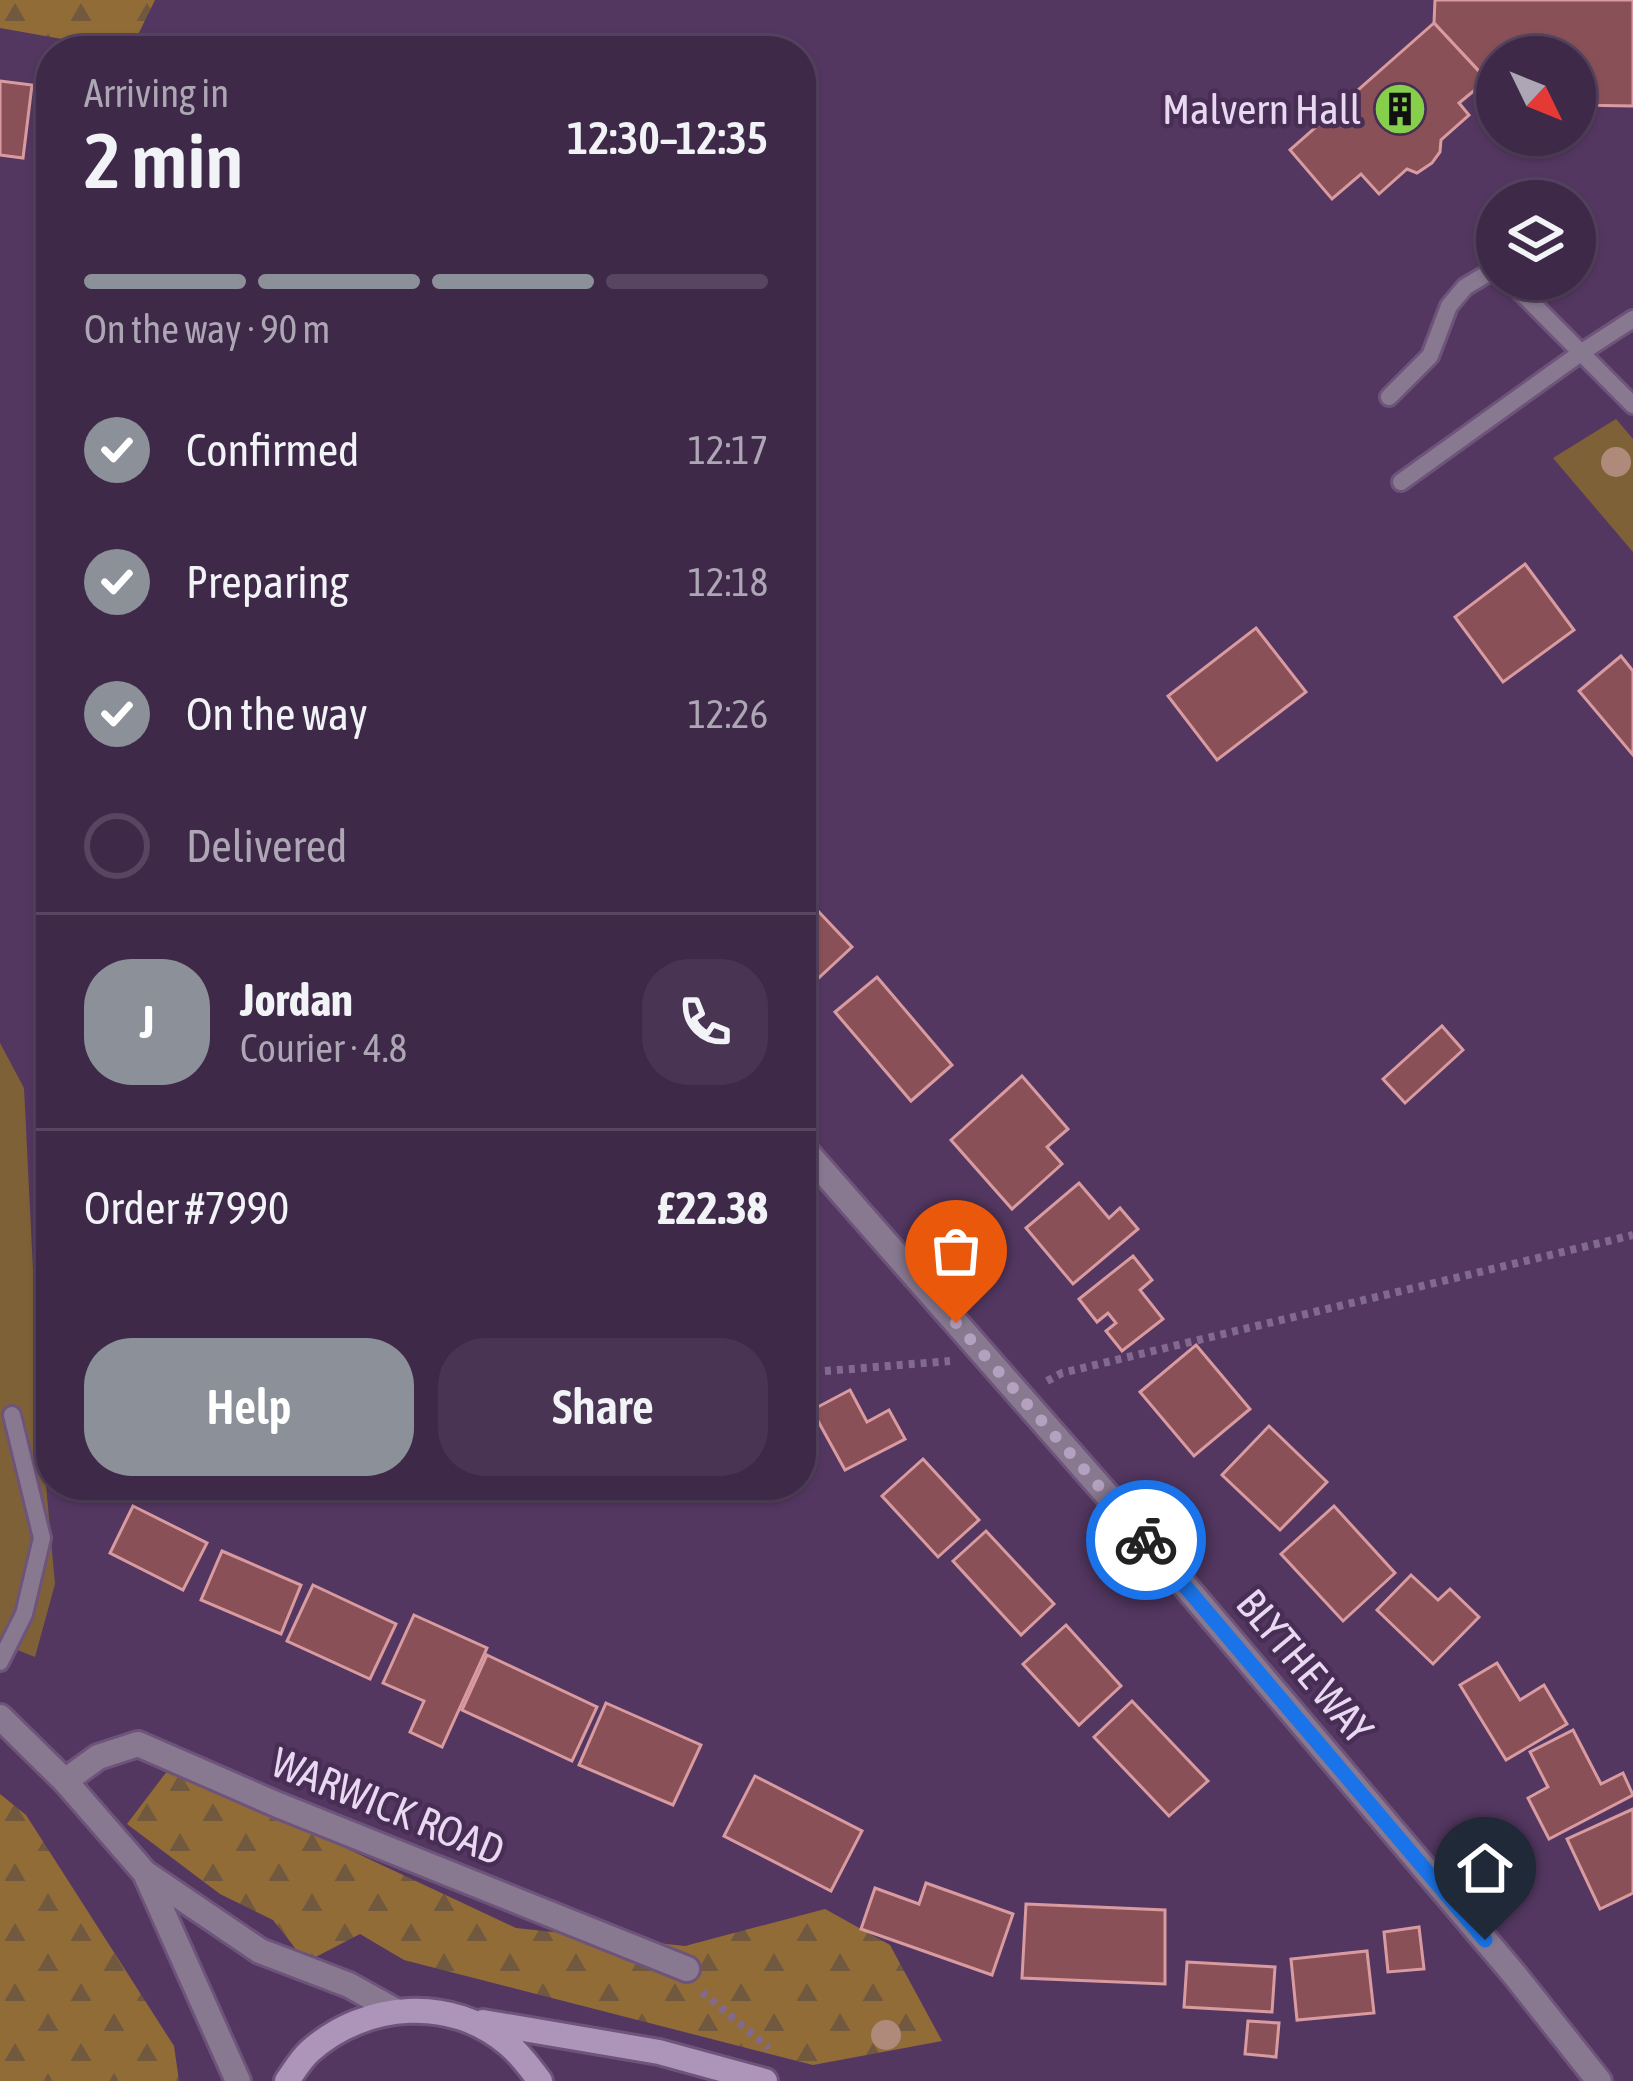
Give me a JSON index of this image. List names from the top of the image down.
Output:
{
  "streets": {
    "street": ["BLYTHE WAY", "WARWICK ROAD"]
  },
  "places": {
    "building": ["Malvern Hall"]
  },
  "north": "bottom right",
  "page": {
    "heading": ["2 min", "Arriving in", "12:30–12:35"],
    "panel": [
      "Jordan",
      "Courier · 4.8",
      "Order #7990",
      "£22.38"
    ],
    "bar": "On the way · 90 m",
    "list": [
      ["Confirmed", "12:17"],
      ["Preparing", "12:18"],
      ["On the way", "12:26"],
      "Delivered"
    ],
    "round": "J",
    "buttons": ["Help", "Share"]
  }
}
